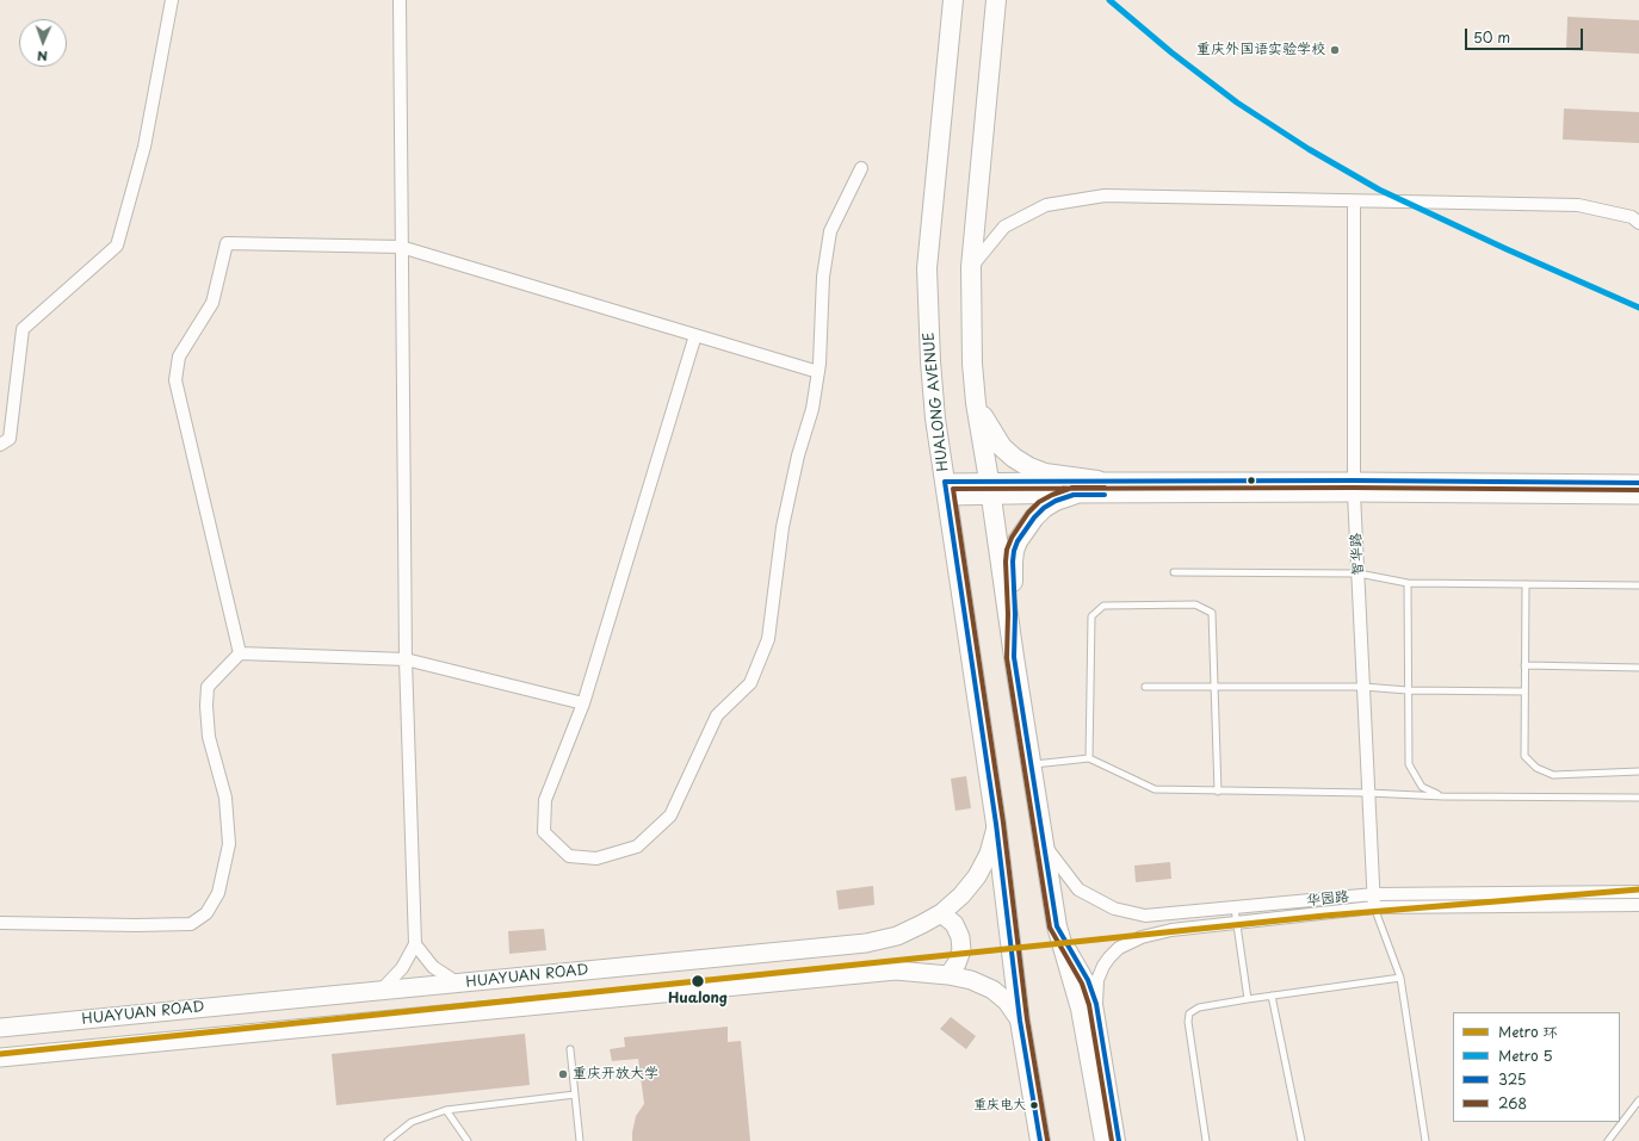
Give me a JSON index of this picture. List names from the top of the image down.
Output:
{
  "streets": {
    "main road": ["HUALONG AVENUE", "HUAYUAN ROAD"],
    "street": ["智华路", "华园路"]
  },
  "crossings": [
    ["HUALONG AVENUE", "HUAYUAN ROAD"],
    ["智华路", "华园路"]
  ],
  "places": [
    "重庆外国语实验学校",
    "Hualong",
    "重庆开放大学",
    "重庆电大"
  ],
  "lines": [
    "metro line 5",
    "transit line 325",
    "transit line 268",
    "metro line 环"
  ],
  "legend": [
    "Metro 环",
    "Metro 5",
    "325",
    "268"
  ],
  "scale_bar": "50 m",
  "north": "bottom"
}
